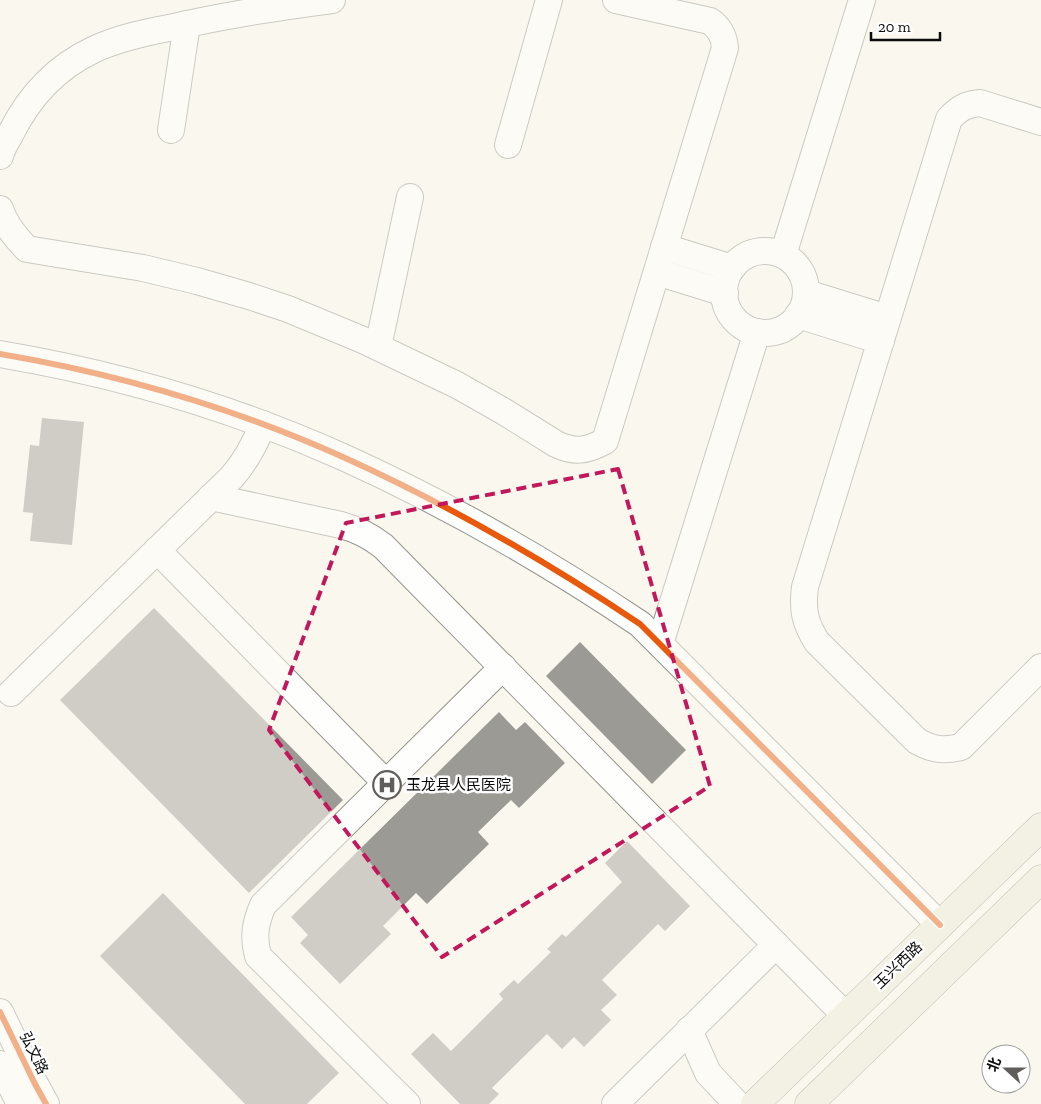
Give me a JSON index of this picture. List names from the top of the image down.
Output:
{
  "streets": {
    "main road": ["玉兴西路"],
    "street": ["弘文路"]
  },
  "places": {
    "hospital": ["玉龙县人民医院"]
  },
  "scale_bar": "20 m",
  "north": "left"
}
